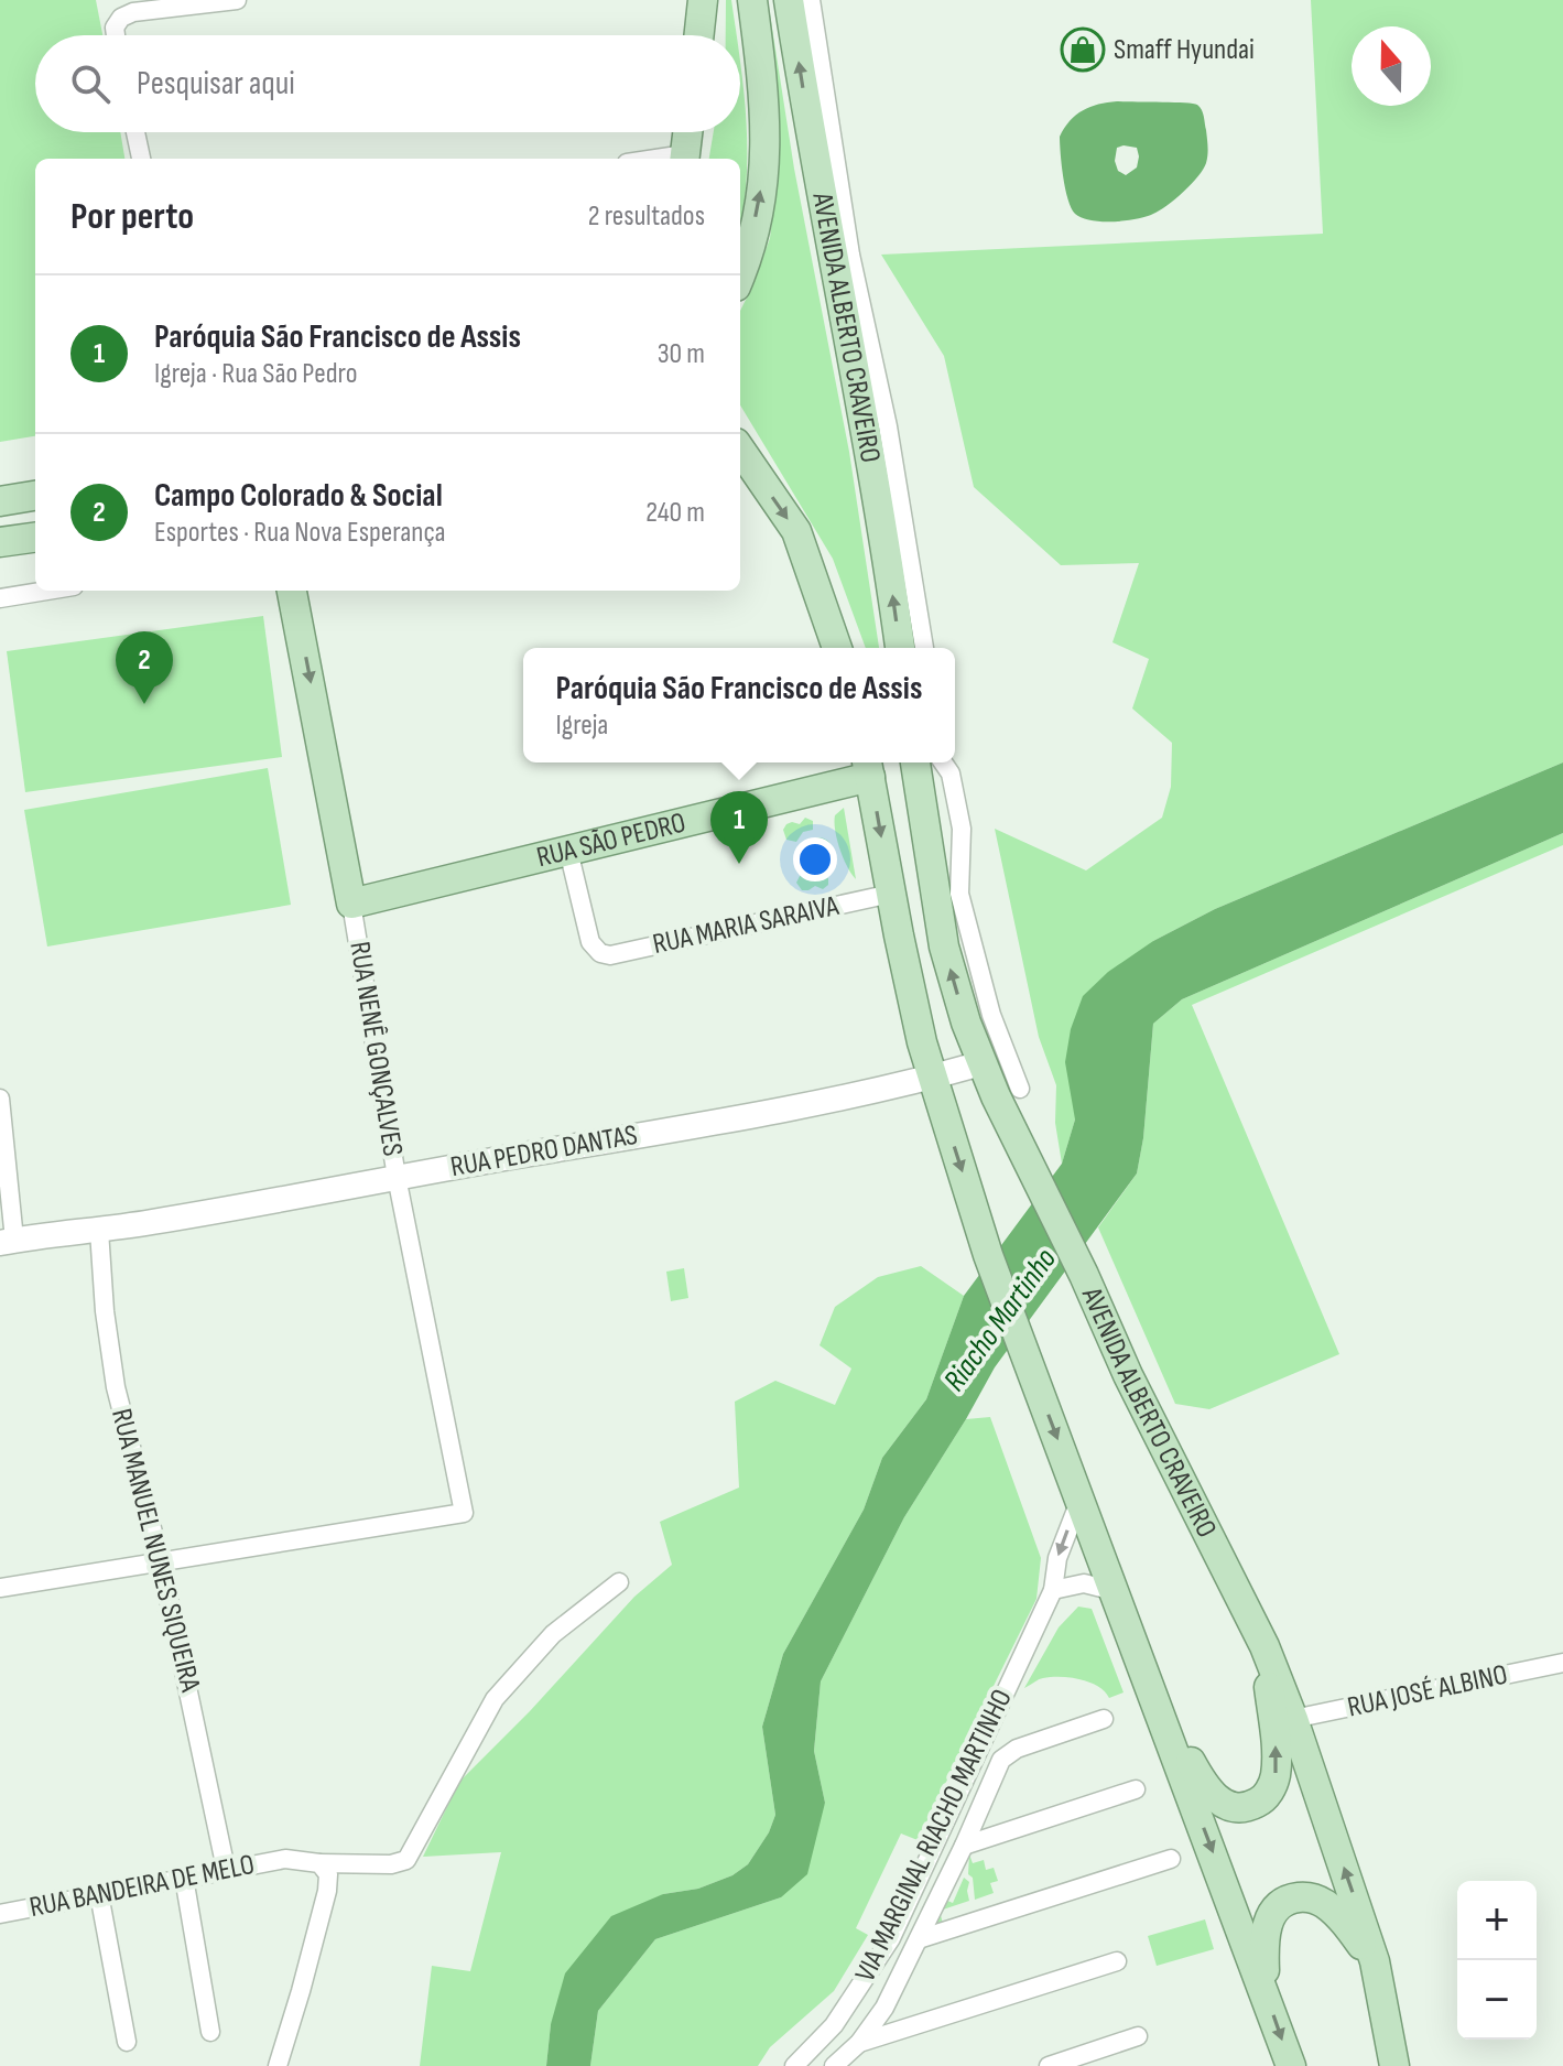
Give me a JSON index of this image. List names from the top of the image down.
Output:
{
  "streets": {
    "main road": [
      "AVENIDA ALBERTO CRAVEIRO",
      "RUA SÃO PEDRO",
      "RUA NENÊ GONÇALVES",
      "RUA PEDRO DANTAS"
    ],
    "street": [
      "RUA MARIA SARAIVA",
      "RUA MANUEL NUNES SIQUEIRA",
      "RUA JOSÉ ALBINO",
      "VIA MARGINAL RIACHO MARTINHO",
      "RUA BANDEIRA DE MELO"
    ]
  },
  "crossings": [
    ["AVENIDA ALBERTO CRAVEIRO", "RUA PEDRO DANTAS"],
    ["AVENIDA ALBERTO CRAVEIRO", "RUA JOSÉ ALBINO"],
    ["RUA SÃO PEDRO", "RUA MARIA SARAIVA"],
    ["RUA SÃO PEDRO", "RUA NENÊ GONÇALVES"],
    ["RUA NENÊ GONÇALVES", "RUA PEDRO DANTAS"],
    ["RUA NENÊ GONÇALVES", "RUA MANUEL NUNES SIQUEIRA"],
    ["RUA PEDRO DANTAS", "RUA MANUEL NUNES SIQUEIRA"],
    ["RUA MANUEL NUNES SIQUEIRA", "RUA BANDEIRA DE MELO"]
  ],
  "water": ["Riacho Martinho"],
  "places": {
    "shop": ["Smaff Hyundai"]
  },
  "north": "top",
  "page": {
    "search": "Pesquisar aqui",
    "heading": ["Por perto", "2 resultados"],
    "list": [
      {
        "mark": "1",
        "name": "Paróquia São Francisco de Assis",
        "note": "Igreja · Rua São Pedro",
        "value": "30 m"
      },
      {
        "mark": "2",
        "name": "Campo Colorado & Social",
        "note": "Esportes · Rua Nova Esperança",
        "value": "240 m"
      }
    ],
    "pins": ["2", "1"],
    "popup": ["Paróquia São Francisco de Assis", "Igreja"],
    "map_buttons": ["+", "−"]
  }
}
